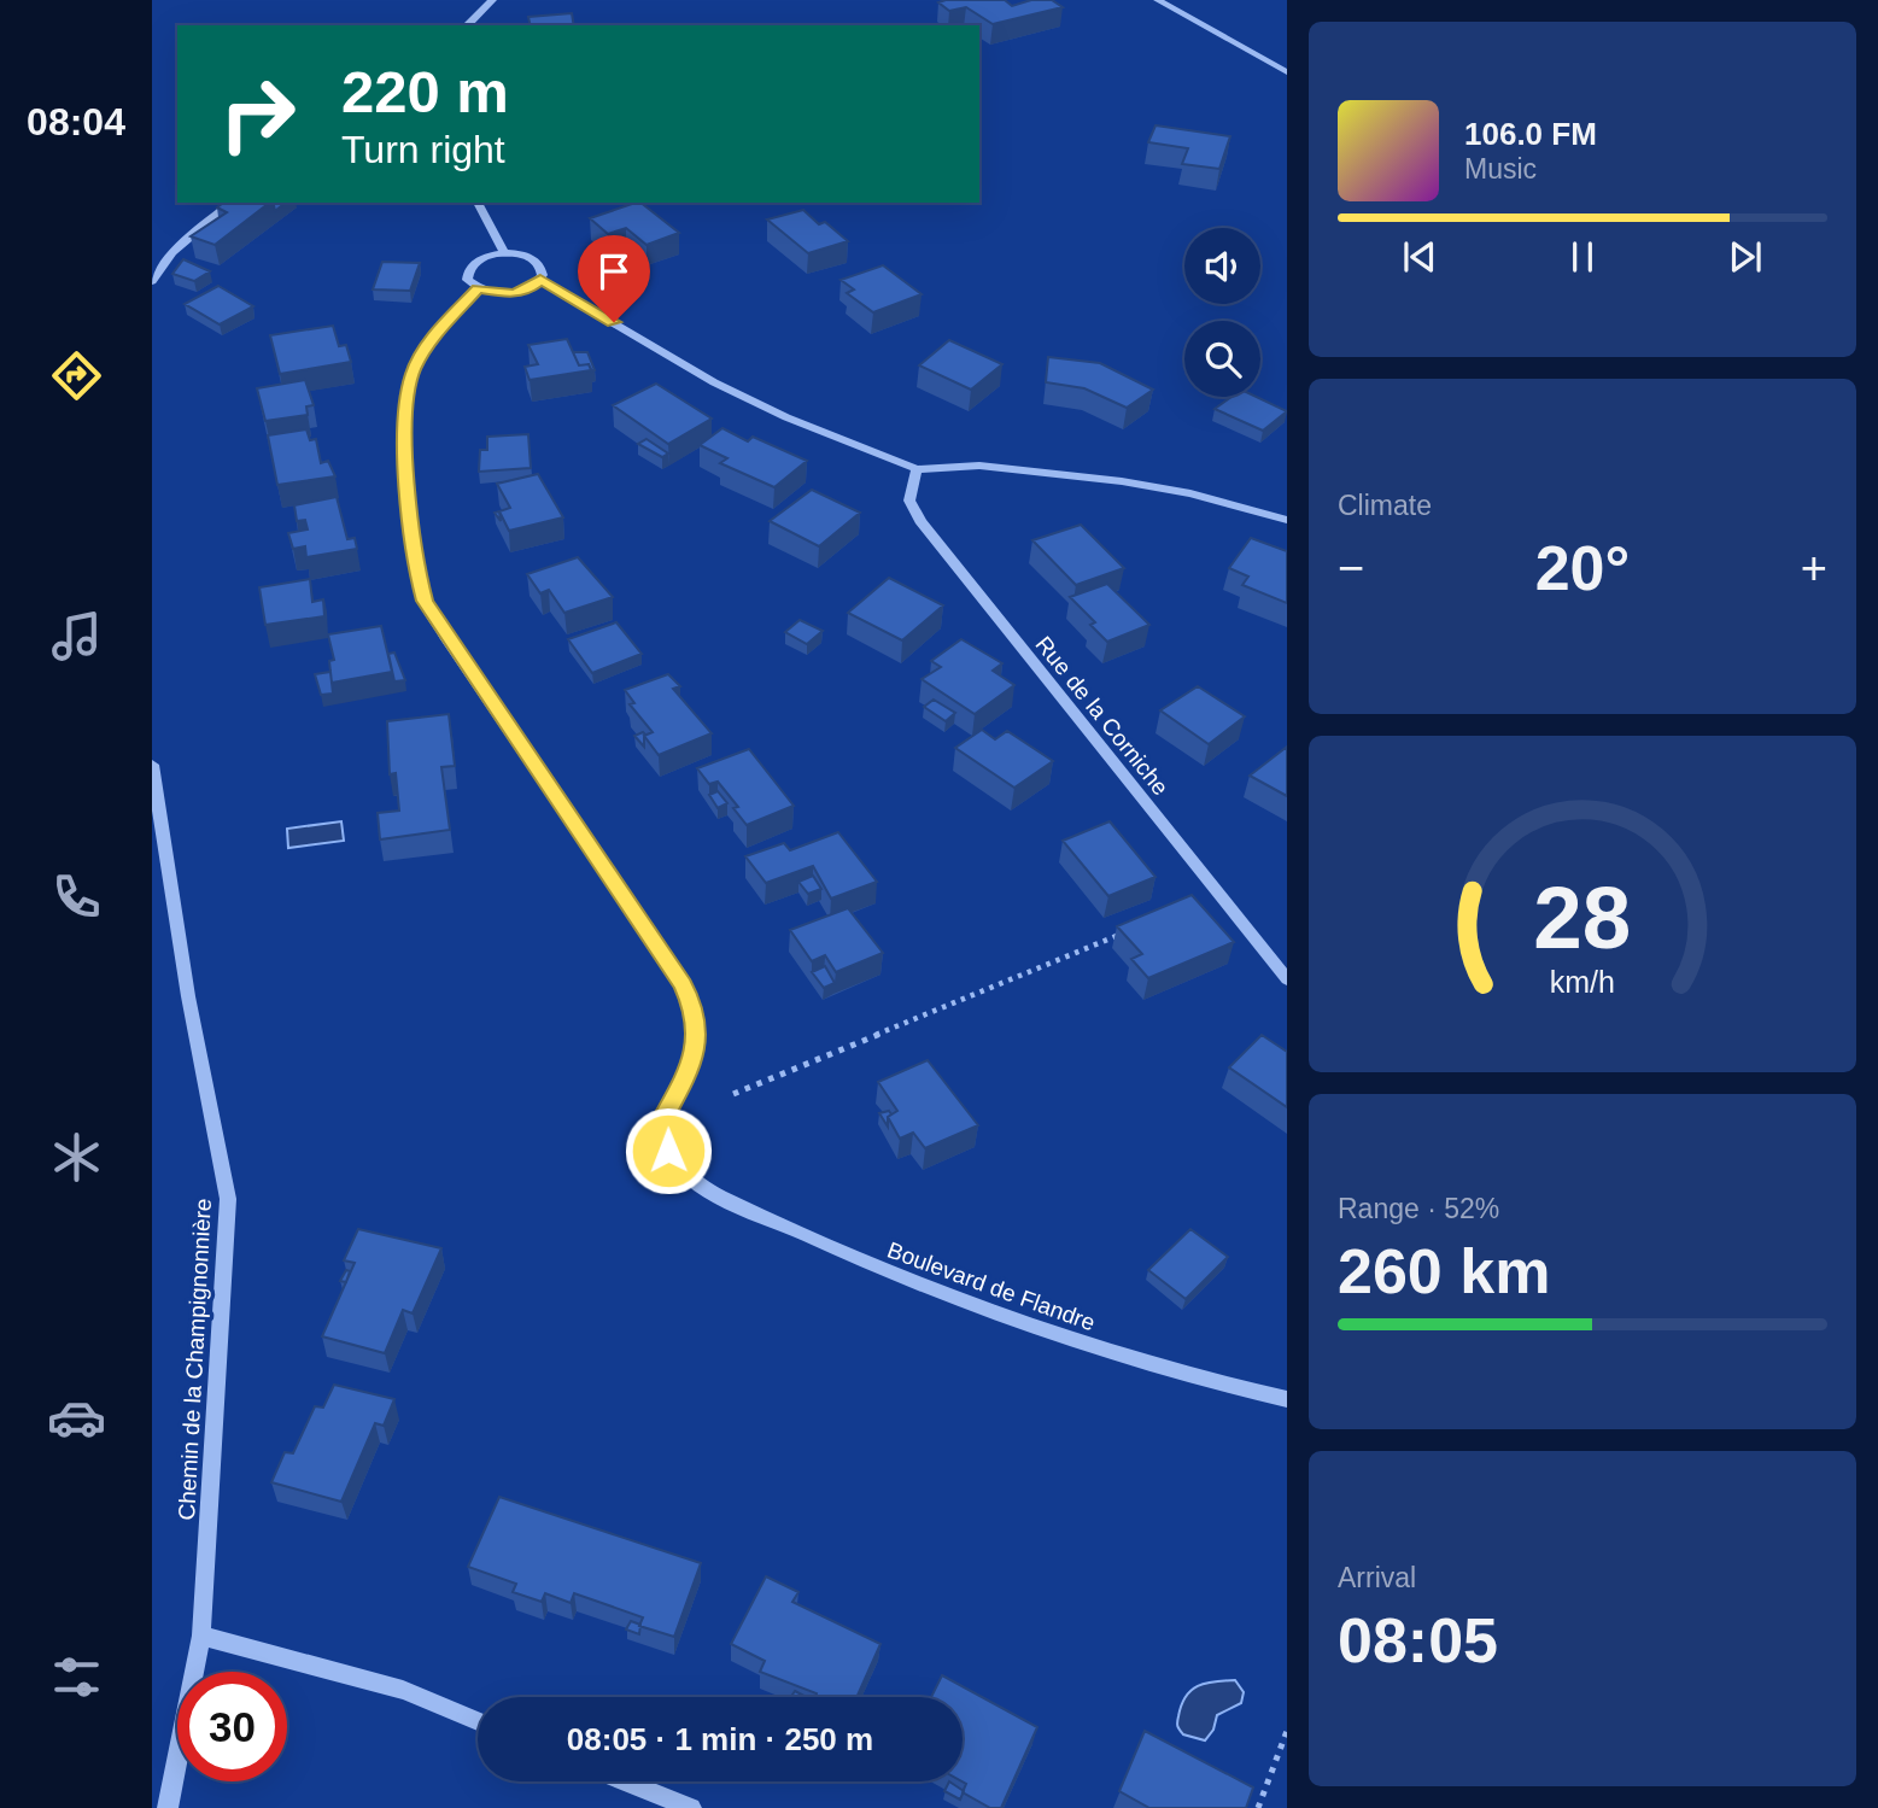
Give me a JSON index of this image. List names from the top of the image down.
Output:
{
  "streets": {
    "street": ["Rue de la Corniche", "Boulevard de Flandre", "Chemin de la Champignonnière"]
  },
  "page": {
    "tabs": "08:04",
    "turn": ["220 m", "Turn right"],
    "song": ["106.0 FM", "Music"],
    "tile": [
      "Climate",
      ["Range · 52%", "260 km"],
      ["Arrival", "08:05"]
    ],
    "heat": ["−", "20°", "+"],
    "limit": "30",
    "trip": "08:05 · 1 min · 250 m",
    "gauge": ["28", "km/h"]
  }
}
